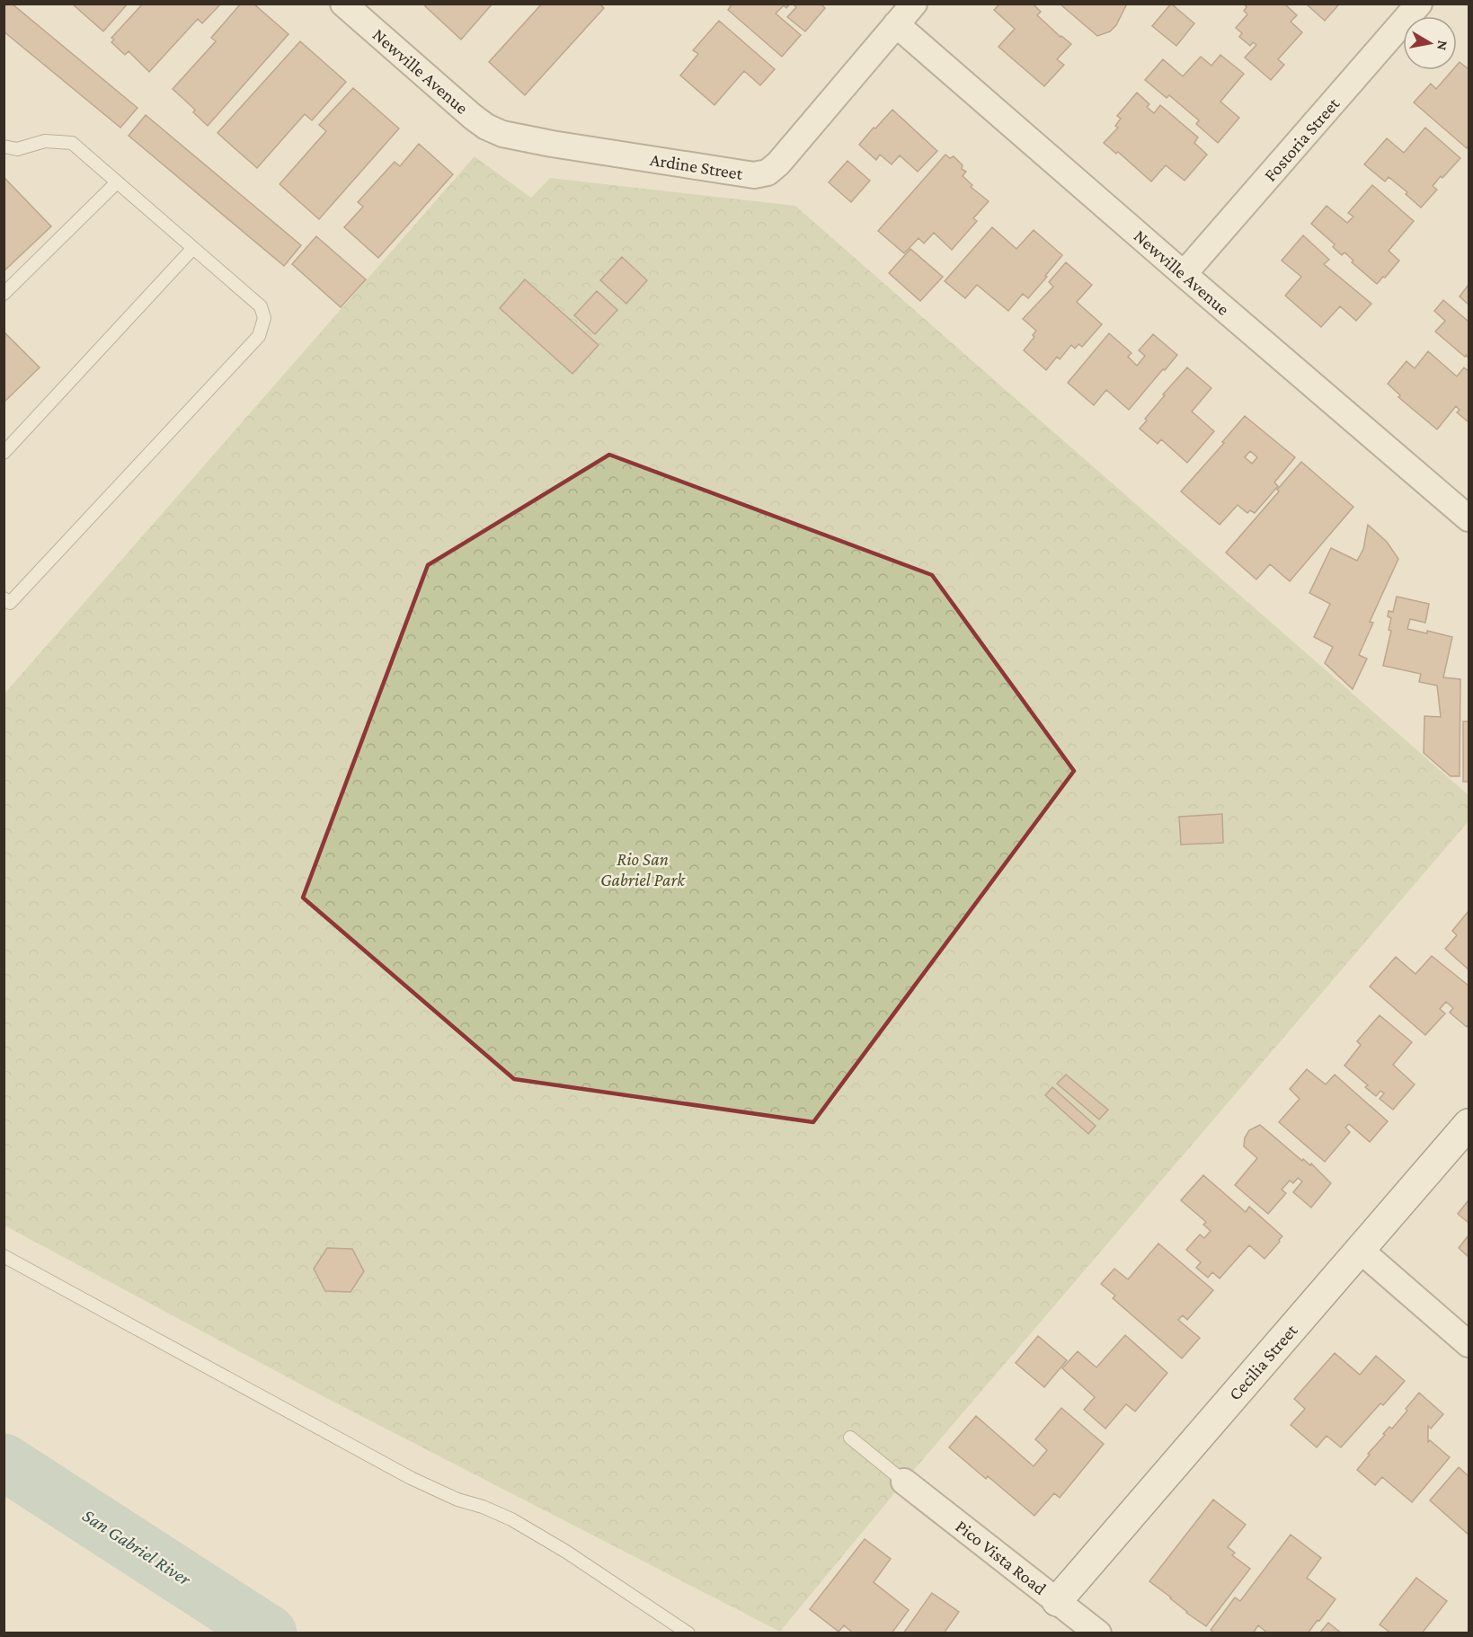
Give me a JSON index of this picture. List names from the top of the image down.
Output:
{
  "streets": {
    "street": [
      "Newville Avenue",
      "Fostoria Street",
      "Ardine Street",
      "Cecilia Street",
      "Pico Vista Road"
    ]
  },
  "crossings": [
    ["Newville Avenue", "Fostoria Street"],
    ["Newville Avenue", "Ardine Street"],
    ["Cecilia Street", "Pico Vista Road"]
  ],
  "water": ["San Gabriel River"],
  "parks": ["Rio San Gabriel Park"],
  "north": "right"
}
